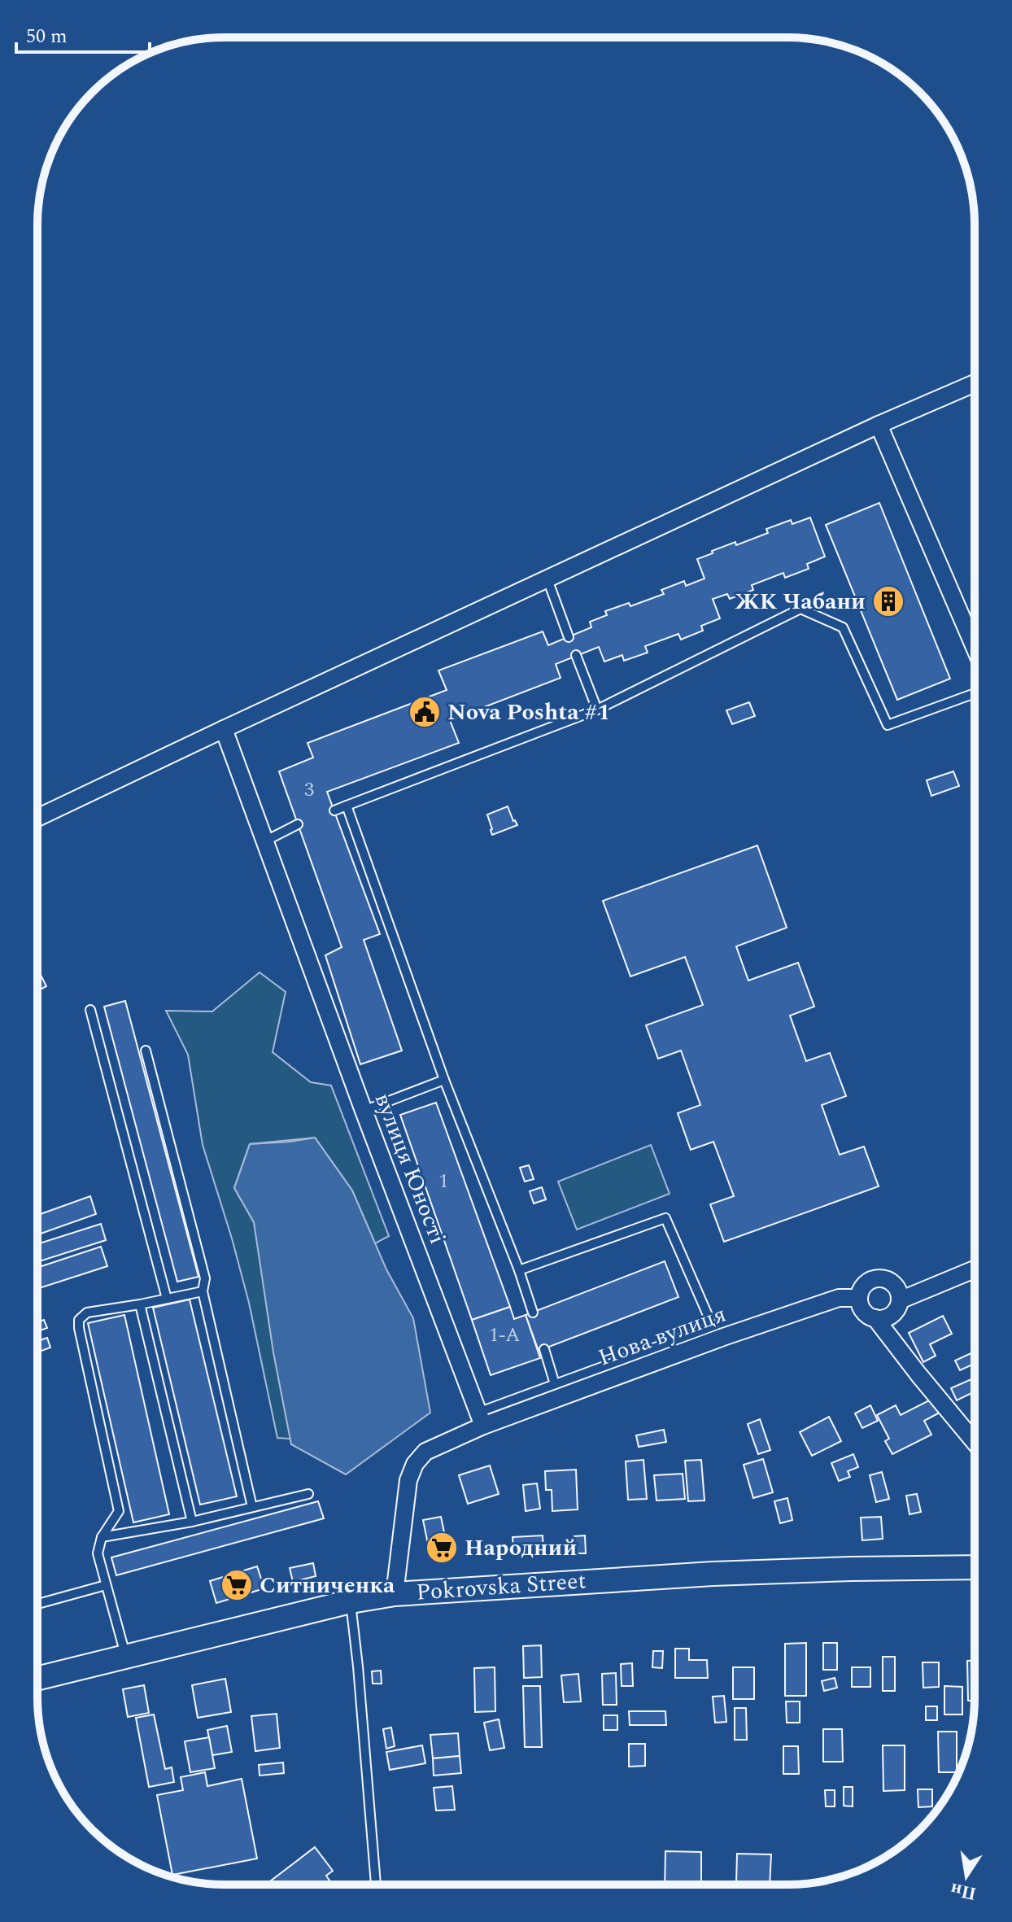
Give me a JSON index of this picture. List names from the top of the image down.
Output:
{
  "streets": {
    "street": ["вулиця Юності", "Нова вулиця", "Pokrovska Street"]
  },
  "crossings": [
    ["вулиця Юності", "Нова вулиця"]
  ],
  "places": {
    "building": ["ЖК Чабани"],
    "public building": ["Nova Poshta #1"],
    "supermarket": ["Народний", "Ситниченка"]
  },
  "house_numbers": ["3", "1", "1-А"],
  "scale_bar": "50 m",
  "north": "bottom"
}
